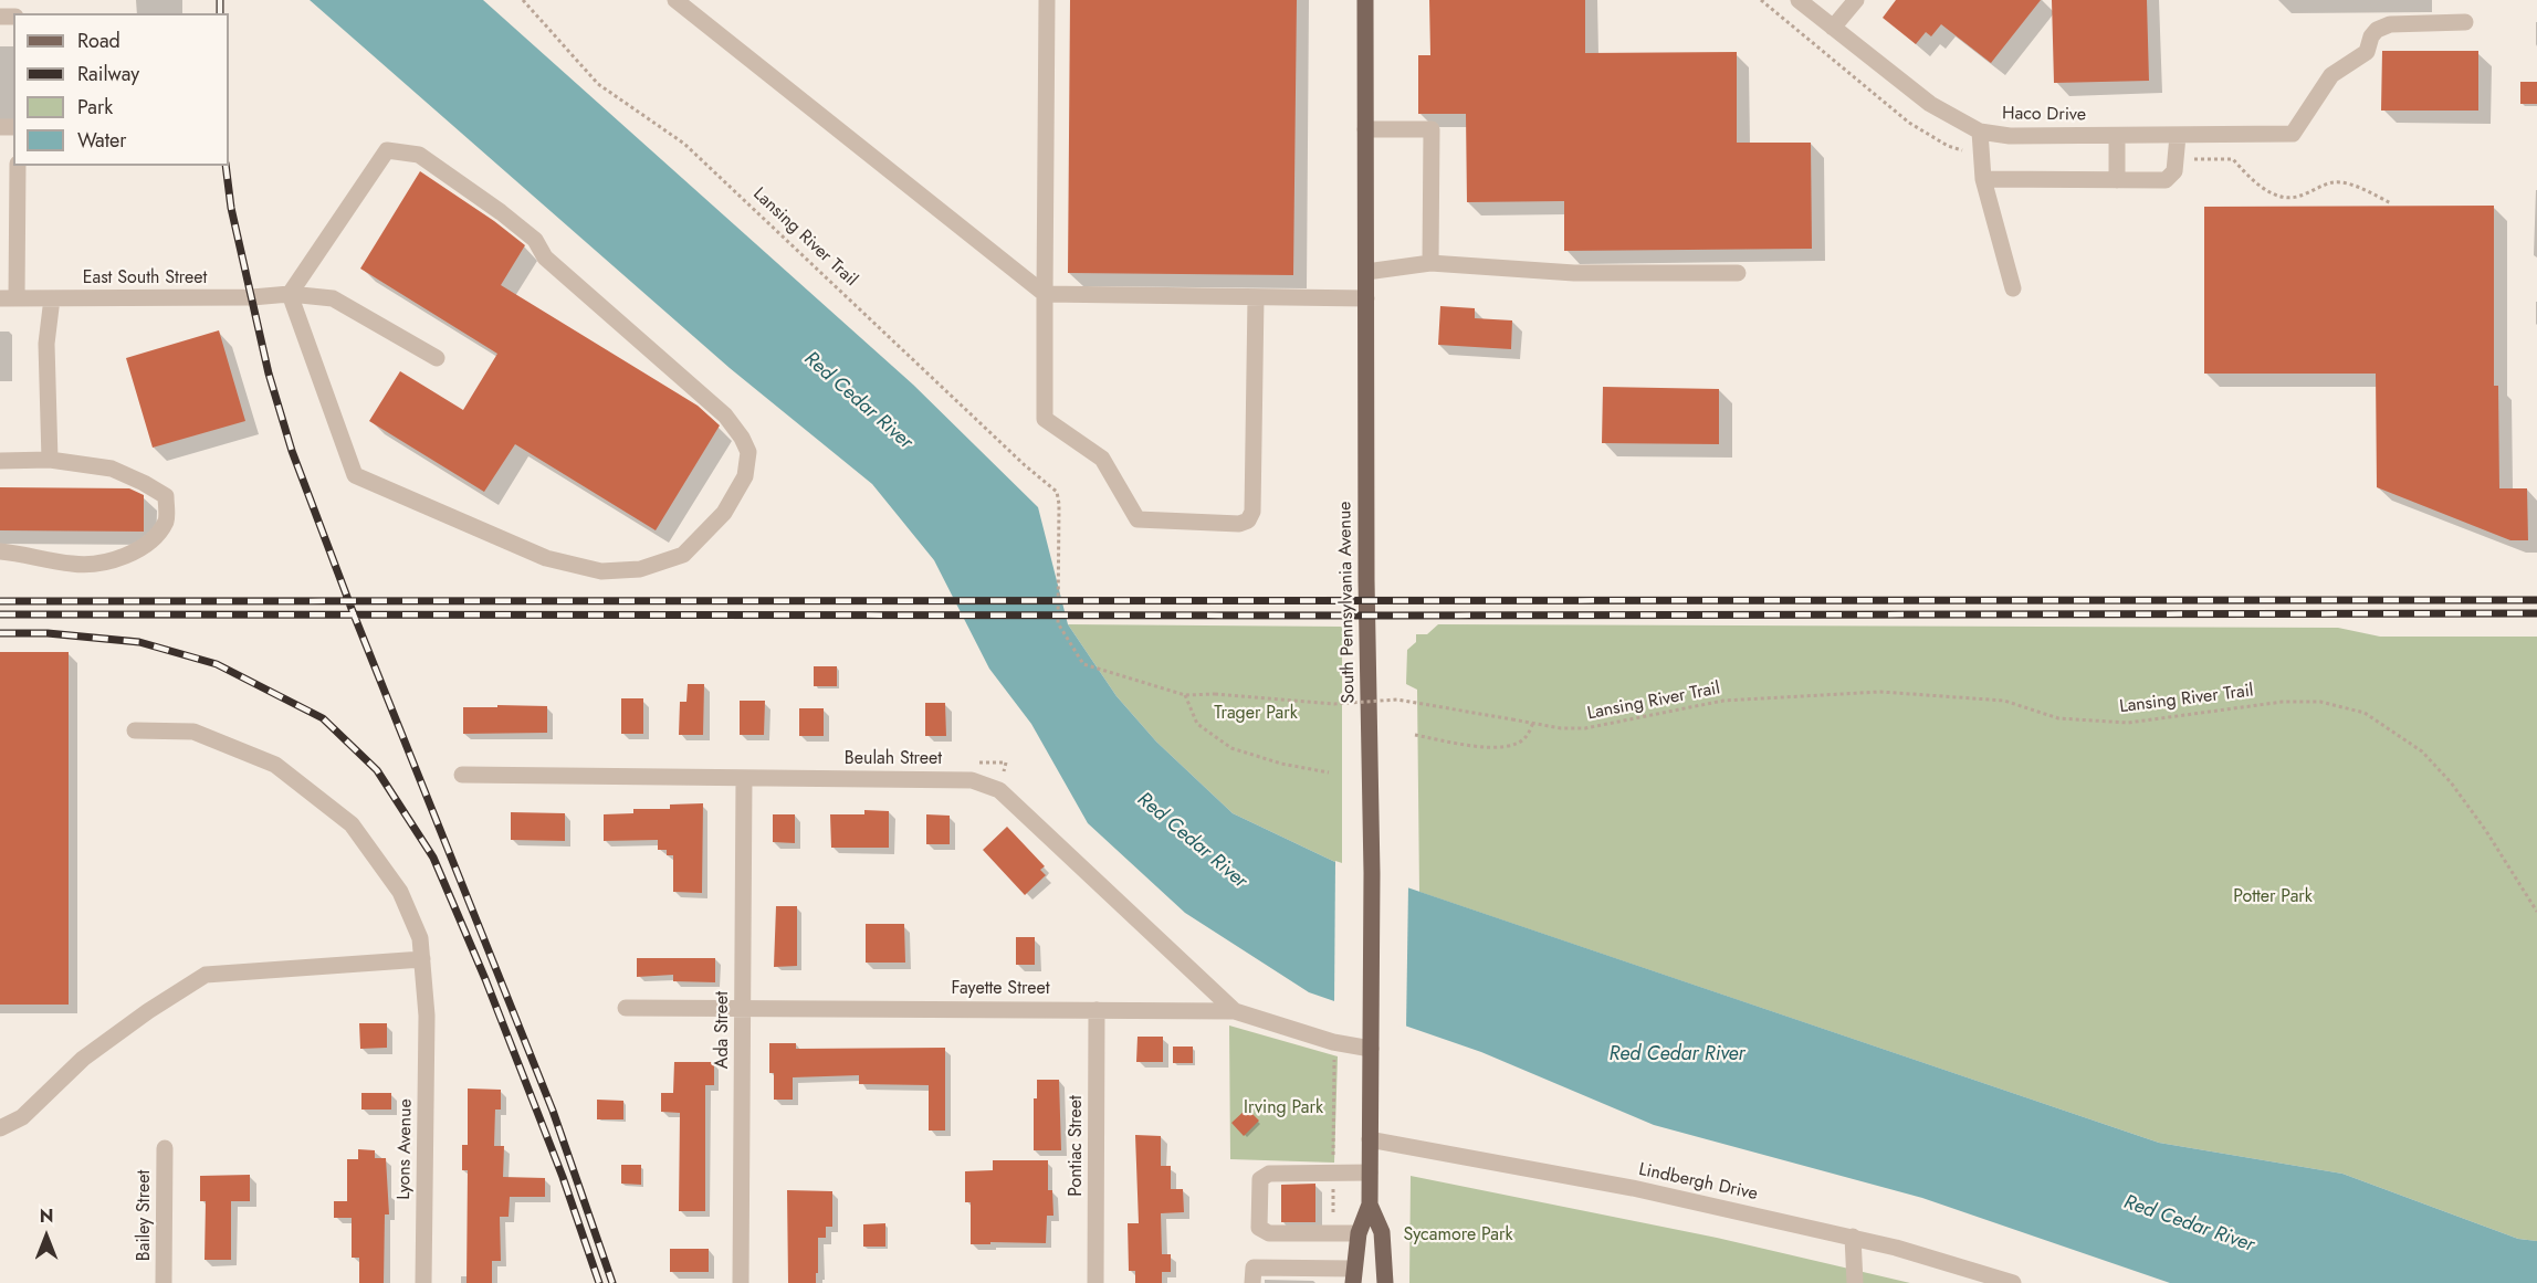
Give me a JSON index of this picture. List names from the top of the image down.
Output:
{
  "streets": {
    "main road": ["South Pennsylvania Avenue"],
    "street": [
      "Haco Drive",
      "East South Street",
      "Beulah Street",
      "Fayette Street",
      "Ada Street",
      "Pontiac Street",
      "Lyons Avenue",
      "Lindbergh Drive",
      "Bailey Street"
    ],
    "path": ["Lansing River Trail"]
  },
  "crossings": [
    ["South Pennsylvania Avenue", "Fayette Street"],
    ["South Pennsylvania Avenue", "Lindbergh Drive"],
    ["Beulah Street", "Fayette Street"],
    ["Beulah Street", "Ada Street"],
    ["Fayette Street", "Ada Street"],
    ["Fayette Street", "Pontiac Street"]
  ],
  "water": ["Red Cedar River"],
  "parks": [
    "Trager Park",
    "Potter Park",
    "Irving Park",
    "Sycamore Park"
  ],
  "legend": [
    "Road",
    "Railway",
    "Park",
    "Water"
  ],
  "north": "top"
}
